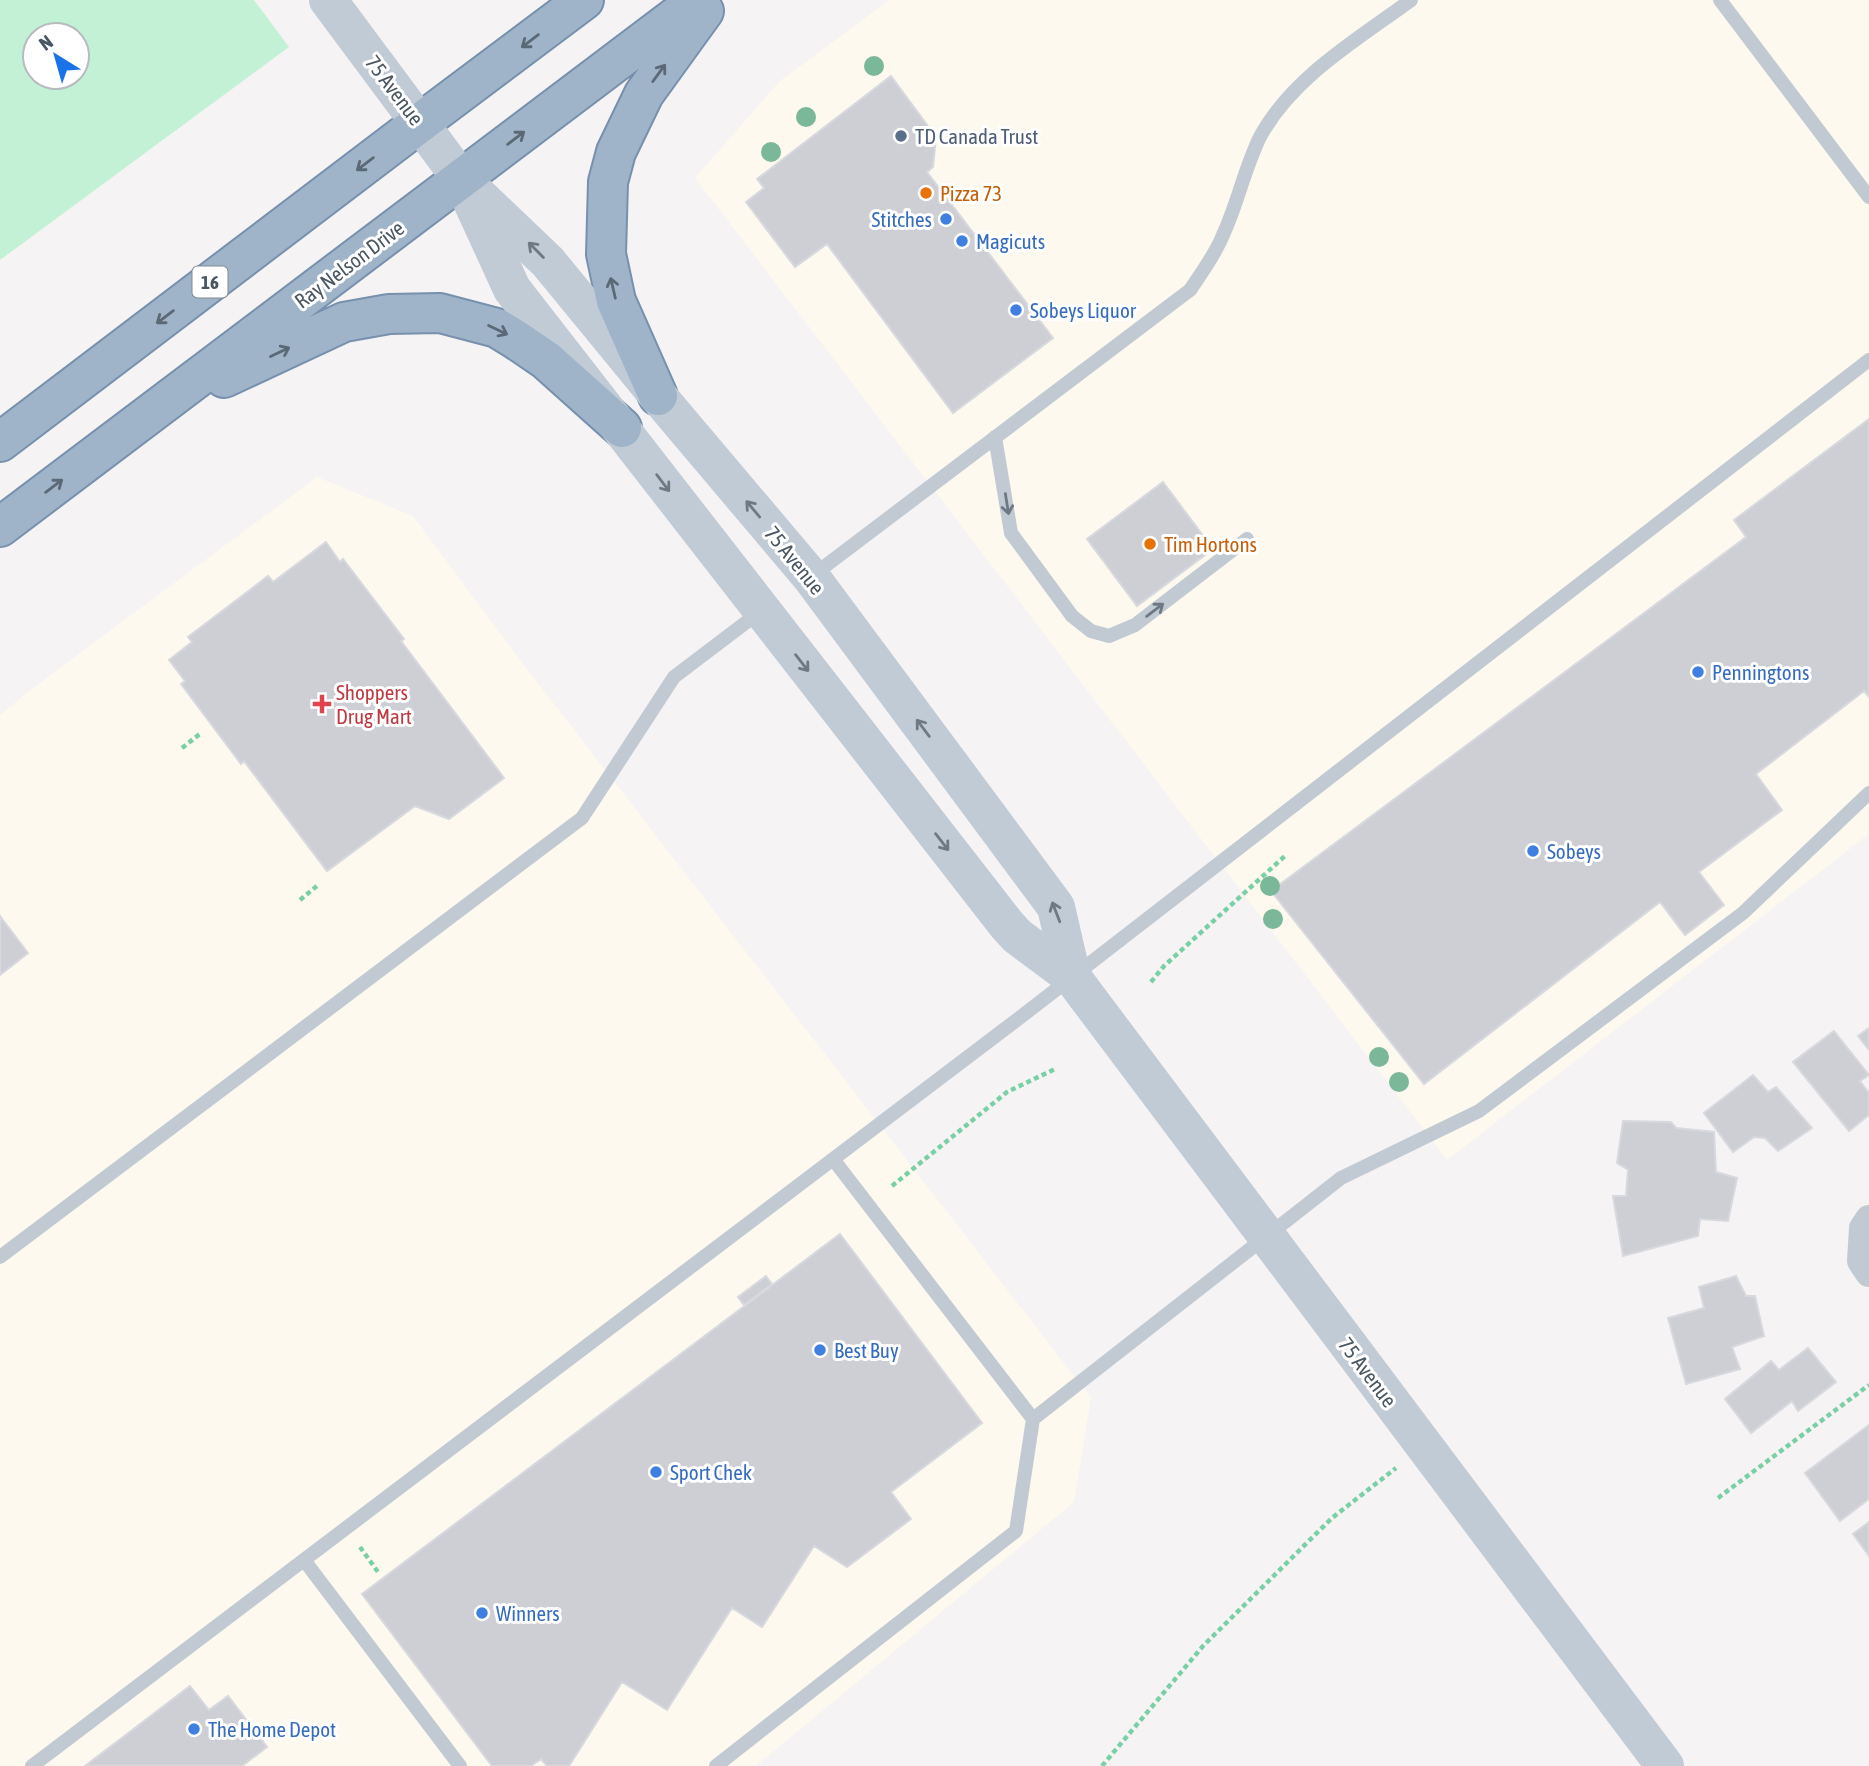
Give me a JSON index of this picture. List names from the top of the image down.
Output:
{
  "streets": {
    "highway": ["Ray Nelson Drive", "16"],
    "main road": ["75 Avenue"]
  },
  "crossings": [
    ["75 Avenue", "Ray Nelson Drive"],
    ["75 Avenue", "16"]
  ],
  "places": {
    "other": [
      "TD Canada Trust",
      "Pizza 73",
      "Stitches",
      "Magicuts",
      "Sobeys Liquor",
      "Tim Hortons",
      "Penningtons",
      "Sobeys",
      "Best Buy",
      "Sport Chek",
      "Winners",
      "The Home Depot"
    ],
    "health": ["Shoppers Drug Mart"]
  },
  "north": "top left"
}
